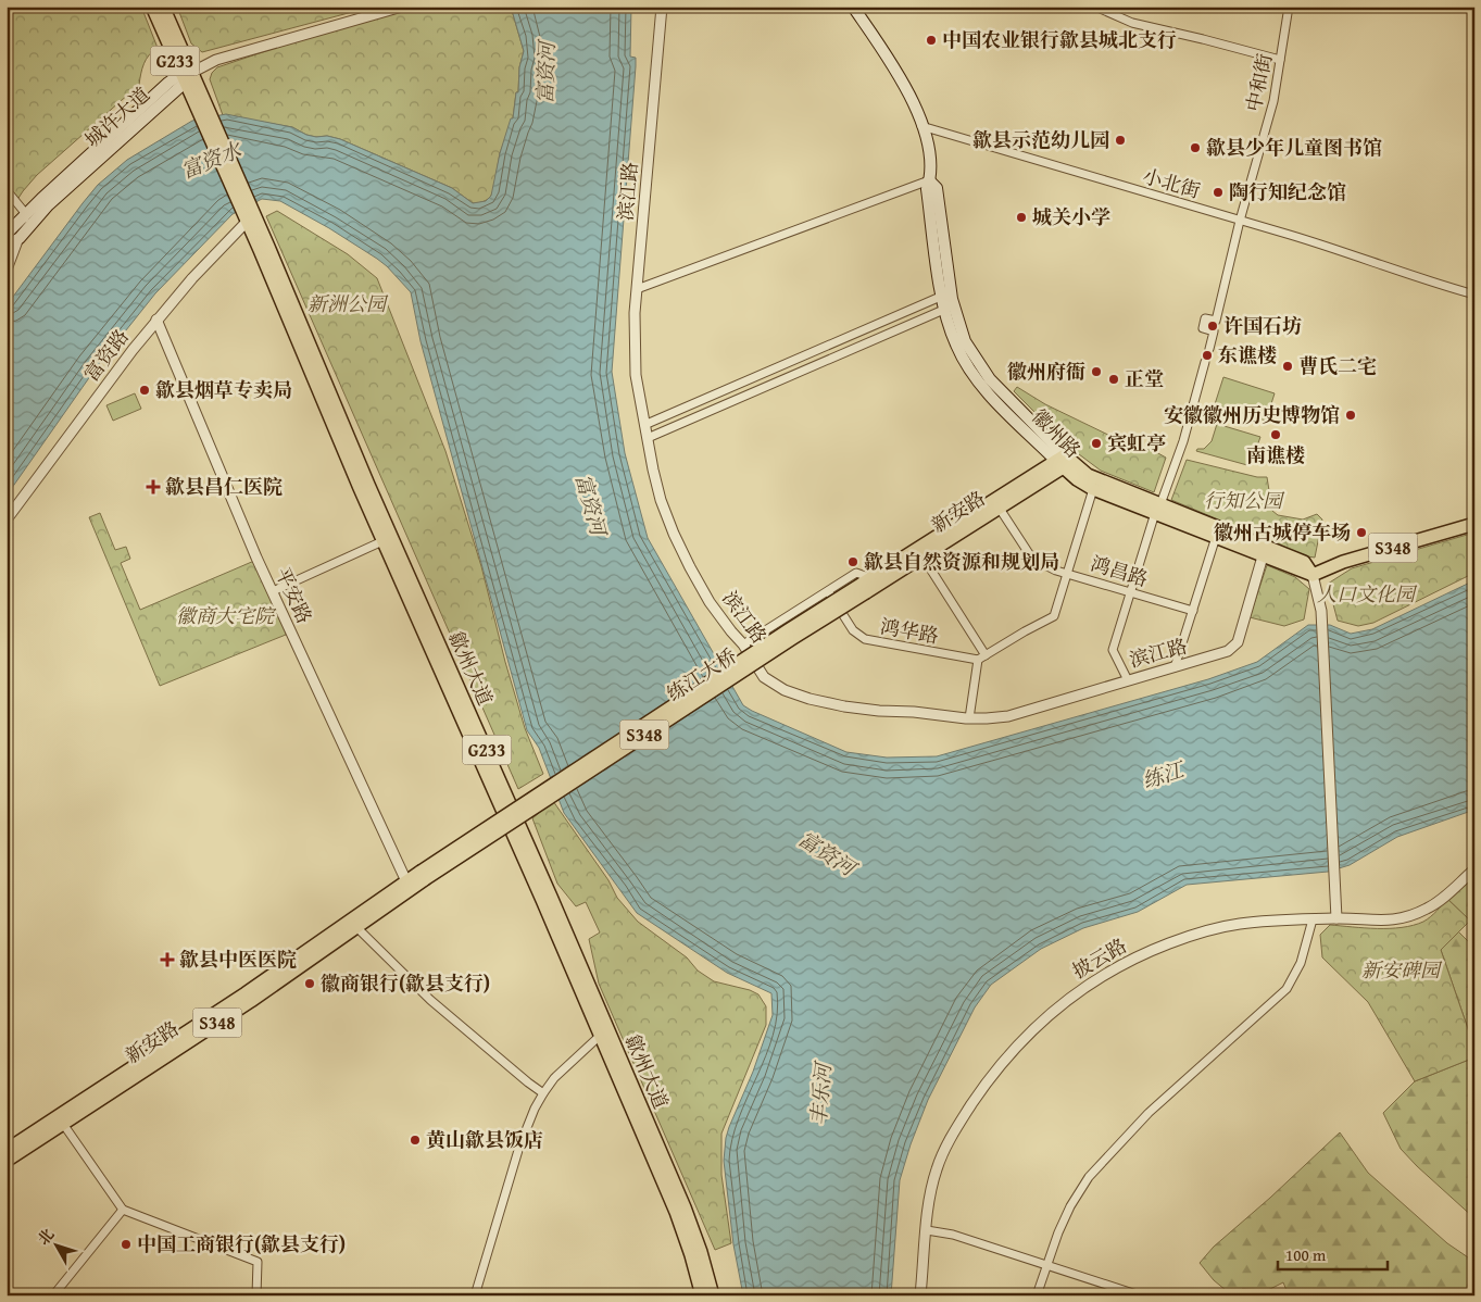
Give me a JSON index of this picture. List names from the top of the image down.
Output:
{
  "streets": {
    "main road": [
      "G233",
      "城许大道",
      "徽州路",
      "新安路",
      "S348",
      "歙州大道",
      "练江大桥"
    ],
    "street": [
      "中和街",
      "小北街",
      "滨江路",
      "富资路",
      "鸿昌路",
      "平安路",
      "鸿华路",
      "披云路"
    ]
  },
  "crossings": [
    ["G233", "城许大道"],
    ["G233", "富资路"],
    ["G233", "歙州大道"],
    ["中和街", "小北街"],
    ["小北街", "徽州路"],
    ["滨江路", "徽州路"],
    ["富资路", "平安路"],
    ["富资路", "歙州大道"],
    ["徽州路", "新安路"],
    ["徽州路", "S348"],
    ["新安路", "鸿昌路"],
    ["新安路", "平安路"],
    ["新安路", "练江大桥"]
  ],
  "water": [
    "富资河",
    "富资水",
    "练江",
    "丰乐河"
  ],
  "parks": [
    "新洲公园",
    "行知公园",
    "人口文化园",
    "徽商大宅院",
    "新安碑园"
  ],
  "places": {
    "other": [
      "中国农业银行歙县城北支行",
      "歙县示范幼儿园",
      "歙县少年儿童图书馆",
      "陶行知纪念馆",
      "城关小学",
      "许国石坊",
      "东谯楼",
      "曹氏二宅",
      "徽州府衙",
      "正堂",
      "歙县烟草专卖局",
      "安徽徽州历史博物馆",
      "南谯楼",
      "宾虹亭",
      "徽州古城停车场",
      "歙县自然资源和规划局",
      "徽商银行(歙县支行)",
      "黄山歙县饭店",
      "中国工商银行(歙县支行)"
    ],
    "health": ["歙县昌仁医院", "歙县中医医院"]
  },
  "scale_bar": "100 m",
  "north": "top left"
}
